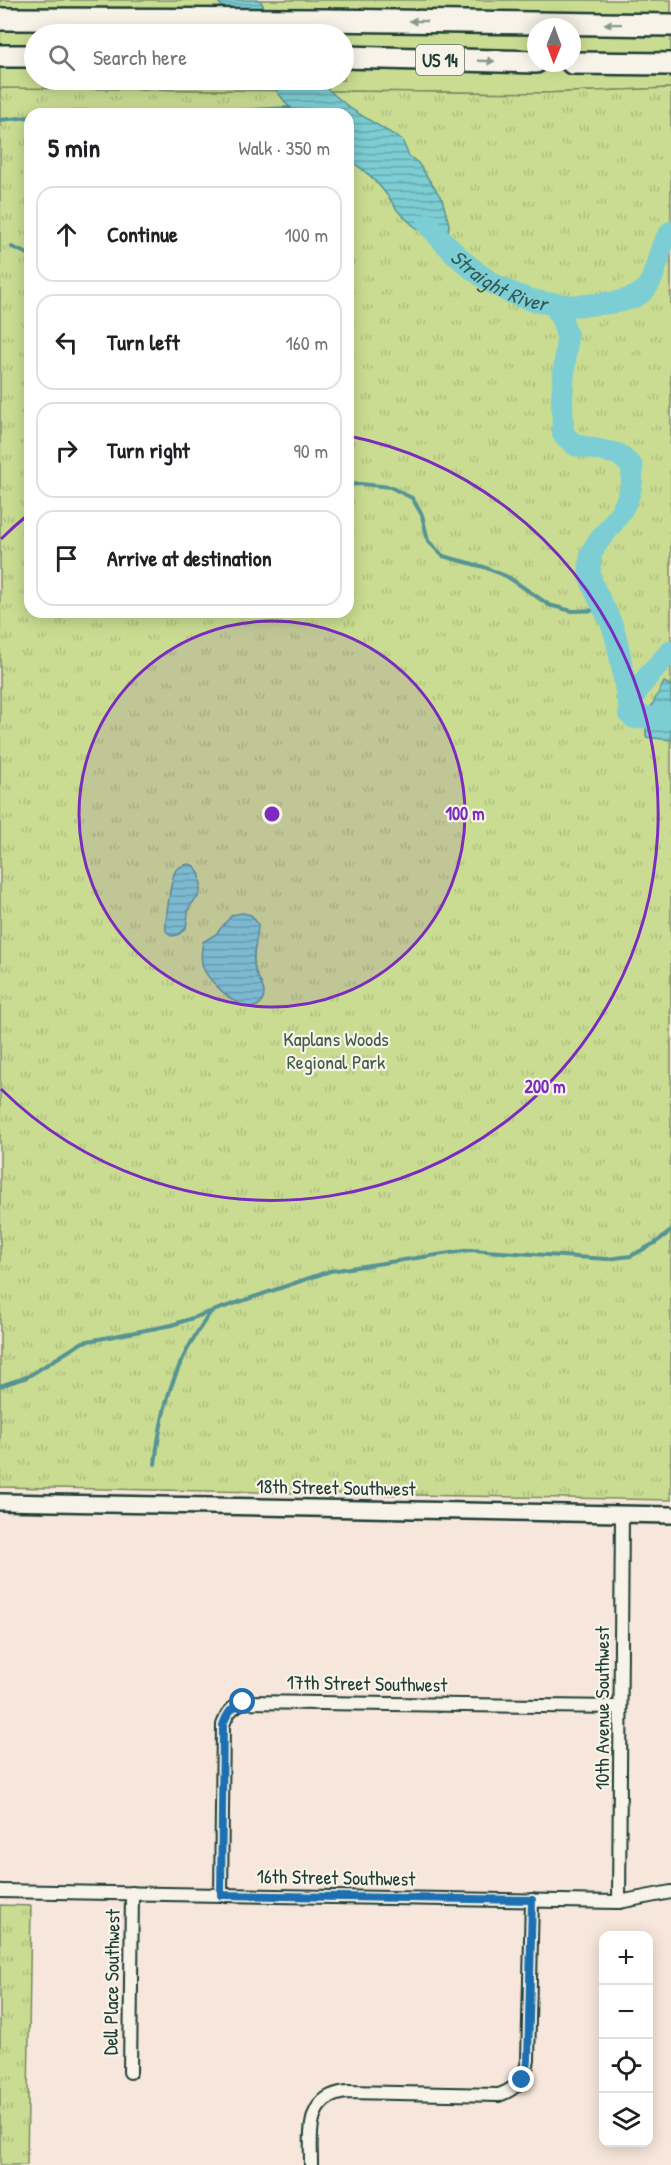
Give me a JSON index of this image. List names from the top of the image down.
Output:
{
  "streets": {
    "highway": ["US 14"],
    "street": [
      "18th Street Southwest",
      "17th Street Southwest",
      "10th Avenue Southwest",
      "16th Street Southwest",
      "Dell Place Southwest"
    ]
  },
  "crossings": [
    ["18th Street Southwest", "10th Avenue Southwest"],
    ["17th Street Southwest", "10th Avenue Southwest"],
    ["17th Street Southwest", "16th Street Southwest"],
    ["10th Avenue Southwest", "16th Street Southwest"],
    ["16th Street Southwest", "Dell Place Southwest"]
  ],
  "water": ["Straight River"],
  "parks": ["Kaplans Woods Regional Park"],
  "north": "bottom",
  "page": {
    "search": "Search here",
    "heading": ["5 min", "Walk · 350 m"],
    "list": [
      ["Continue", "100 m"],
      ["Turn left", "160 m"],
      ["Turn right", "90 m"],
      "Arrive at destination"
    ],
    "map_buttons": ["+", "−"]
  },
  "rings": ["100 m", "200 m"]
}
